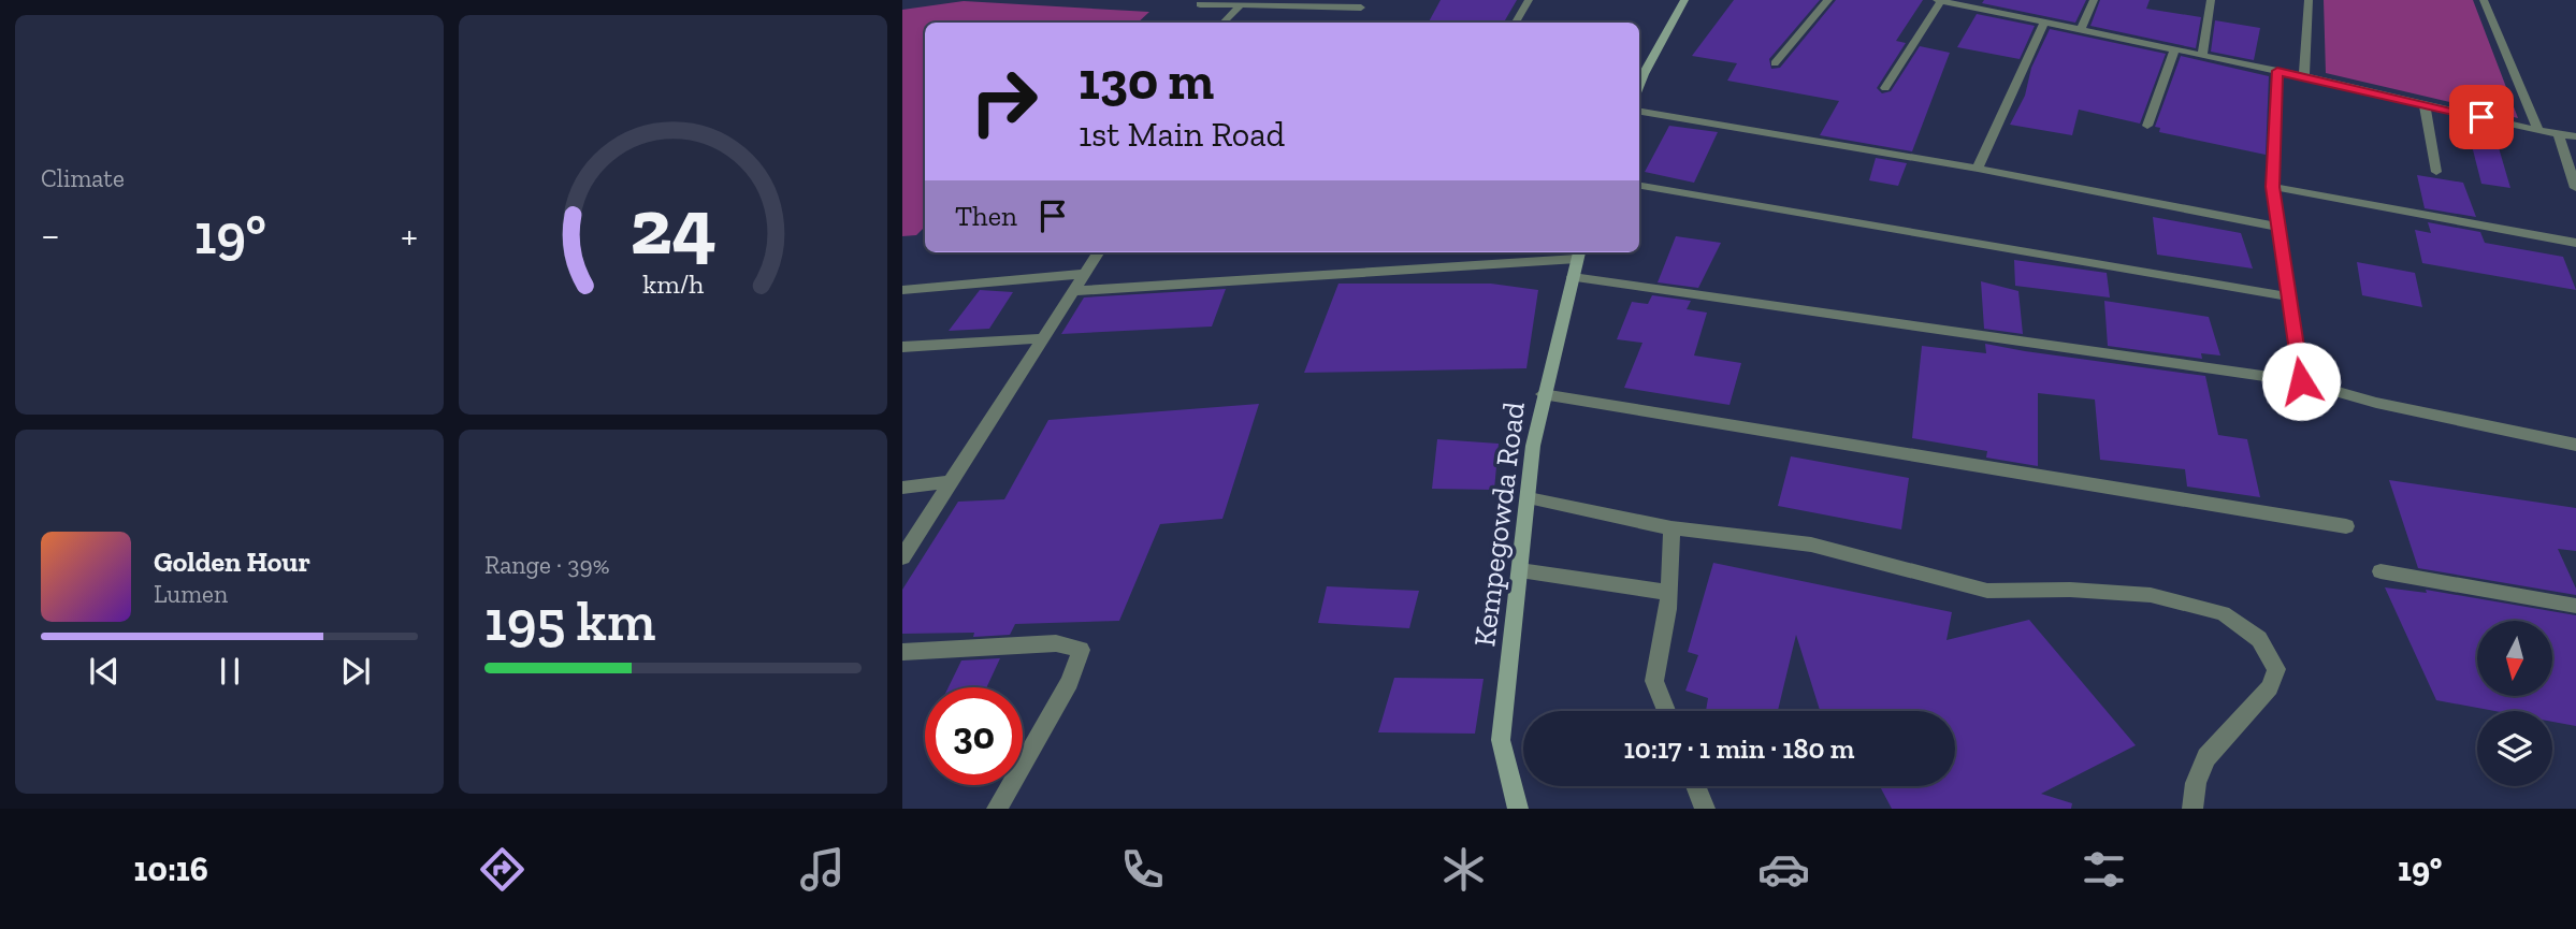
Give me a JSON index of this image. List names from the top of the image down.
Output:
{
  "streets": {
    "street": ["Kempegowda Road"]
  },
  "north": "bottom",
  "page": {
    "tile": [
      "Climate",
      ["Range · 39%", "195 km"]
    ],
    "turn": ["130 m", "1st Main Road"],
    "then": "Then",
    "heat": ["−", "19°", "+"],
    "song": ["Golden Hour", "Lumen"],
    "limit": "30",
    "trip": "10:17 · 1 min · 180 m",
    "tabs": ["10:16", "19°"],
    "gauge": ["24", "km/h"]
  }
}
